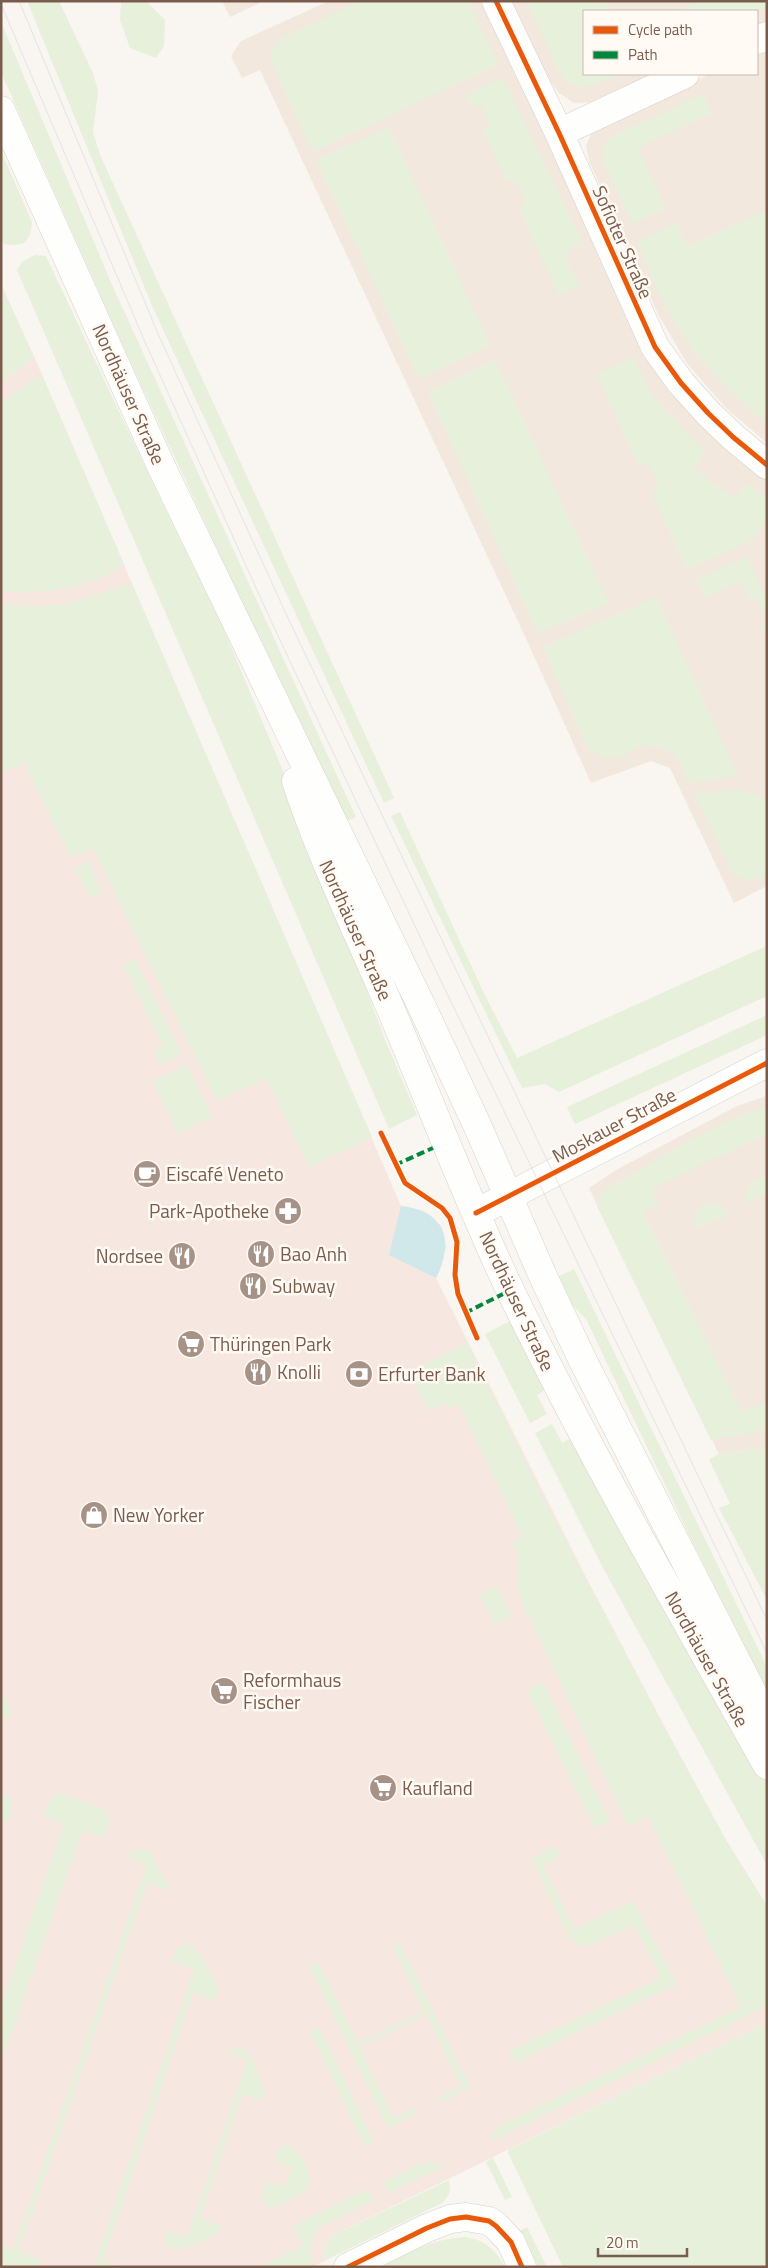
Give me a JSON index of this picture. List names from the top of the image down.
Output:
{
  "streets": {
    "main road": ["Sofioter Straße", "Nordhäuser Straße", "Moskauer Straße"]
  },
  "crossings": [
    ["Nordhäuser Straße", "Moskauer Straße"]
  ],
  "places": {
    "cafe": ["Eiscafé Veneto"],
    "pharmacy": ["Park-Apotheke"],
    "restaurant": [
      "Bao Anh",
      "Nordsee",
      "Subway",
      "Knolli"
    ],
    "supermarket": ["Thüringen Park", "Reformhaus Fischer", "Kaufland"],
    "bank": ["Erfurter Bank"],
    "shop": ["New Yorker"]
  },
  "legend": ["Cycle path", "Path"],
  "scale_bar": "20 m"
}
